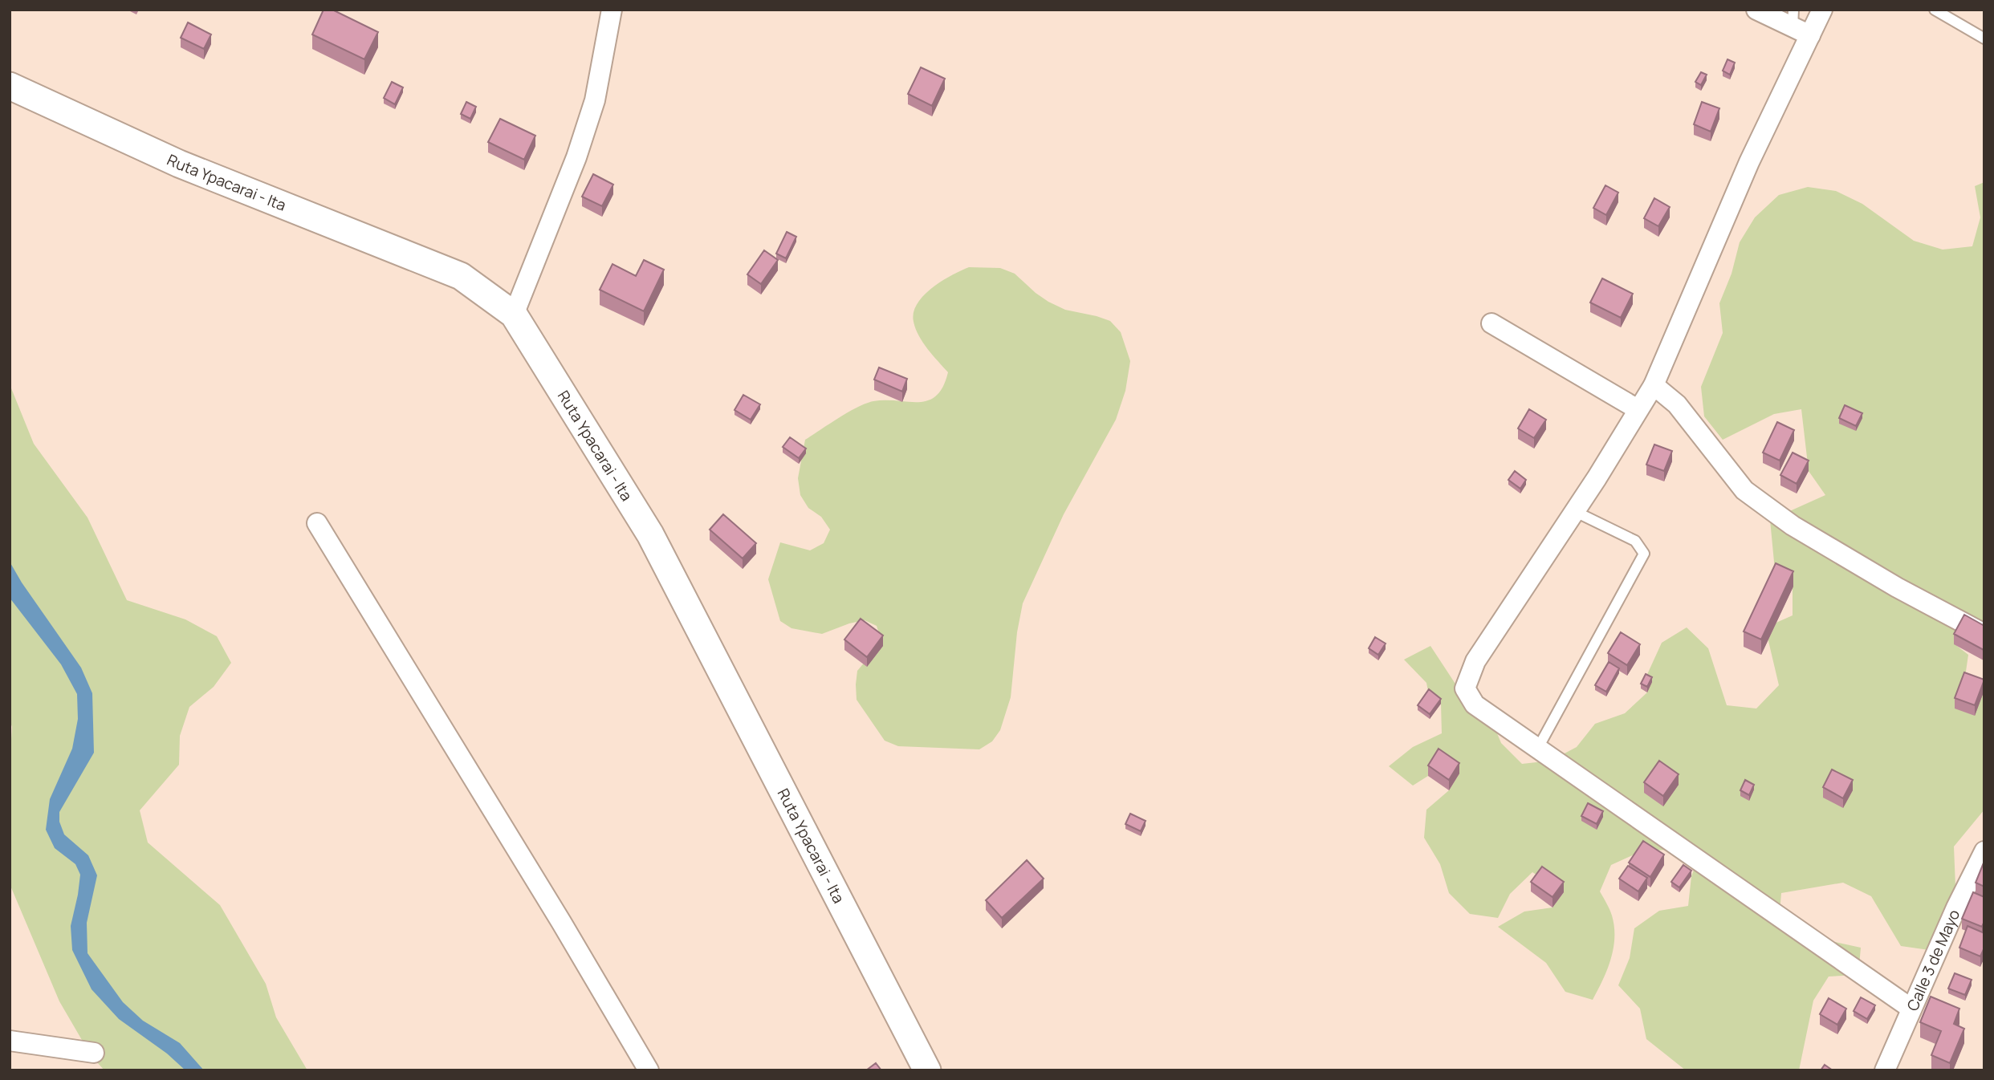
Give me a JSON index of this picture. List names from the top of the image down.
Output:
{
  "streets": {
    "street": ["Ruta Ypacarai - Ita", "Calle 3 de Mayo"]
  }
}
